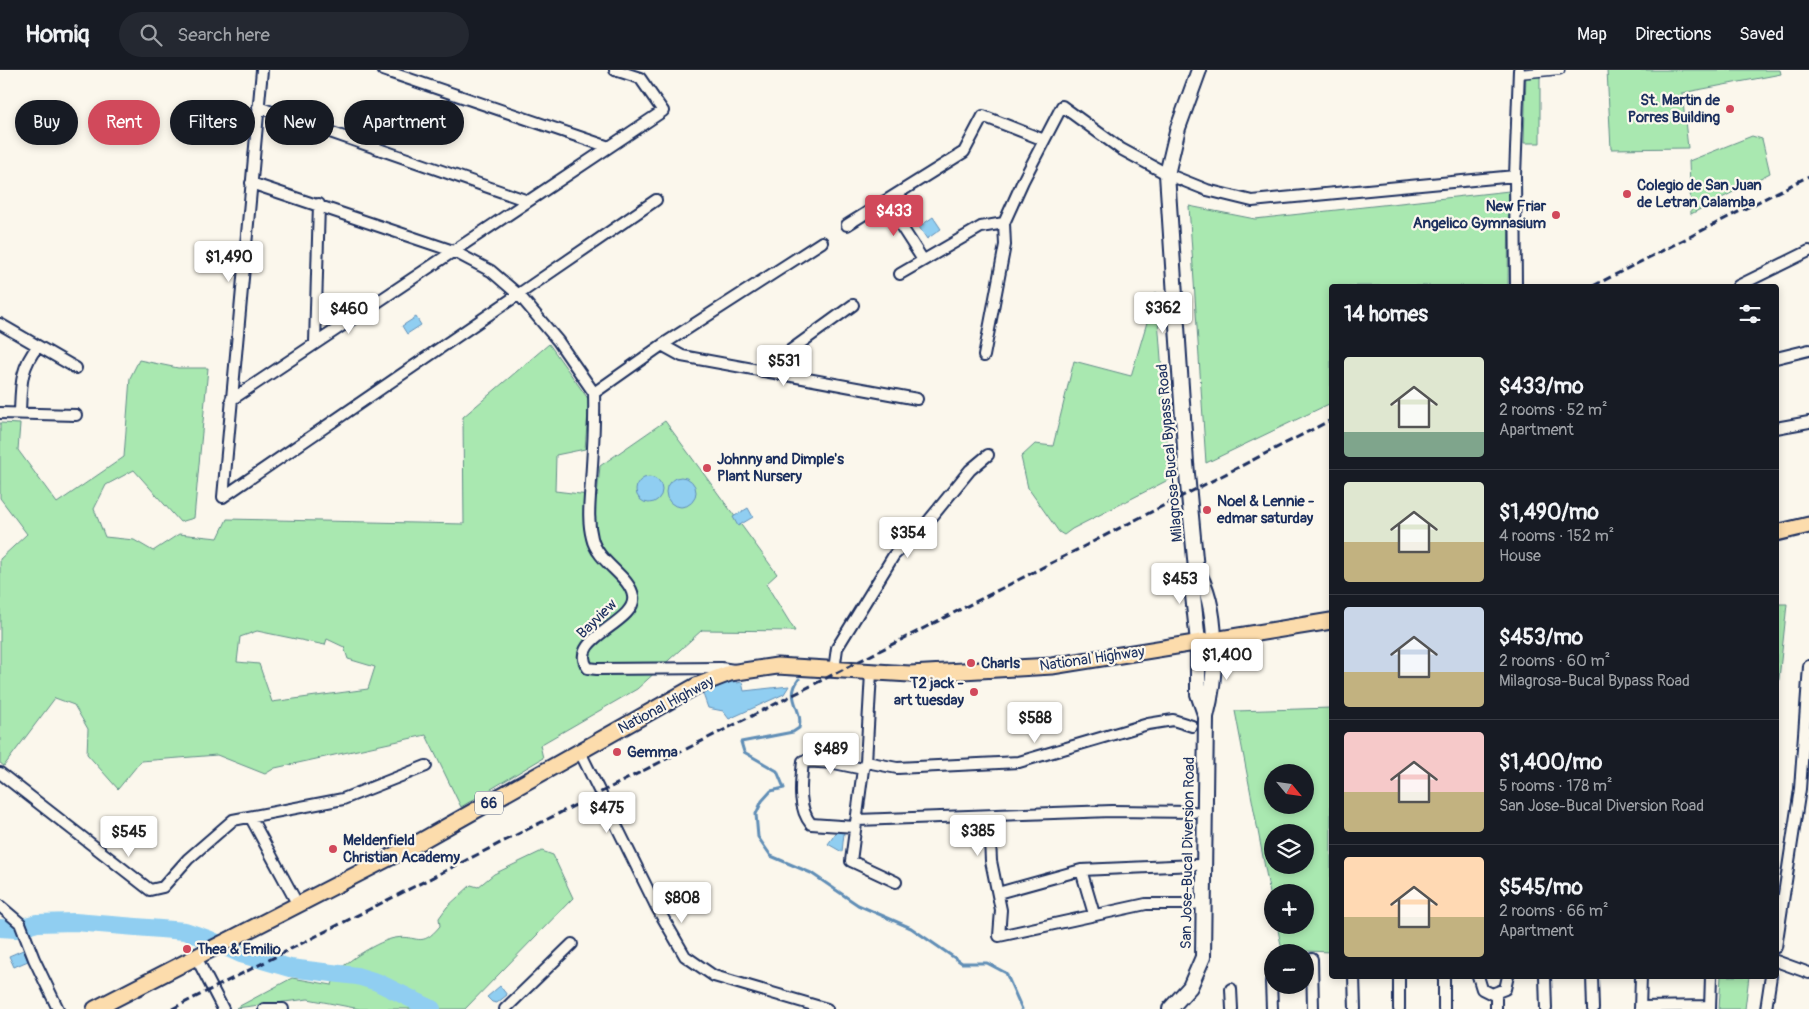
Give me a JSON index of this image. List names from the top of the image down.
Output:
{
  "streets": {
    "main road": [
      "Milagrosa-Bucal Bypass Road",
      "National Highway",
      "66",
      "San Jose-Bucal Diversion Road"
    ],
    "street": ["Bayview"]
  },
  "crossings": [
    ["Milagrosa-Bucal Bypass Road", "National Highway"],
    ["Milagrosa-Bucal Bypass Road", "San Jose-Bucal Diversion Road"],
    ["Bayview", "National Highway"],
    ["National Highway", "San Jose-Bucal Diversion Road"]
  ],
  "places": [
    "St. Martin de Porres Building",
    "Colegio de San Juan de Letran Calamba",
    "New Friar Angelico Gymnasium",
    "Johnny and Dimple's Plant Nursery",
    "Noel & Lennie - edmar saturday",
    "Charls",
    "T2 jack - art tuesday",
    "Gemma",
    "Meldenfield Christian Academy",
    "Thea & Emilio"
  ],
  "north": "bottom right",
  "page": {
    "header": "Homiq",
    "search": "Search here",
    "nav": ["Map", "Directions", "Saved"],
    "chip": [
      "Buy",
      "Rent",
      "Filters",
      "New",
      "Apartment"
    ],
    "price": [
      "$433",
      "$1,490",
      "$362",
      "$460",
      "$531",
      "$354",
      "$453",
      "$1,400",
      "$588",
      "$489",
      "$475",
      "$385",
      "$545",
      "$808"
    ],
    "heading": "14 homes",
    "list": [
      {
        "name": "$433/mo",
        "note": "2 rooms · 52 m² · Apartment"
      },
      {
        "name": "$1,490/mo",
        "note": "4 rooms · 152 m² · House"
      },
      {
        "name": "$453/mo",
        "note": "2 rooms · 60 m² · Milagrosa-Bucal Bypass Road"
      },
      {
        "name": "$1,400/mo",
        "note": "5 rooms · 178 m² · San Jose-Bucal Diversion Road"
      },
      {
        "name": "$545/mo",
        "note": "2 rooms · 66 m² · Apartment"
      }
    ],
    "map_buttons": ["+", "−"]
  }
}
